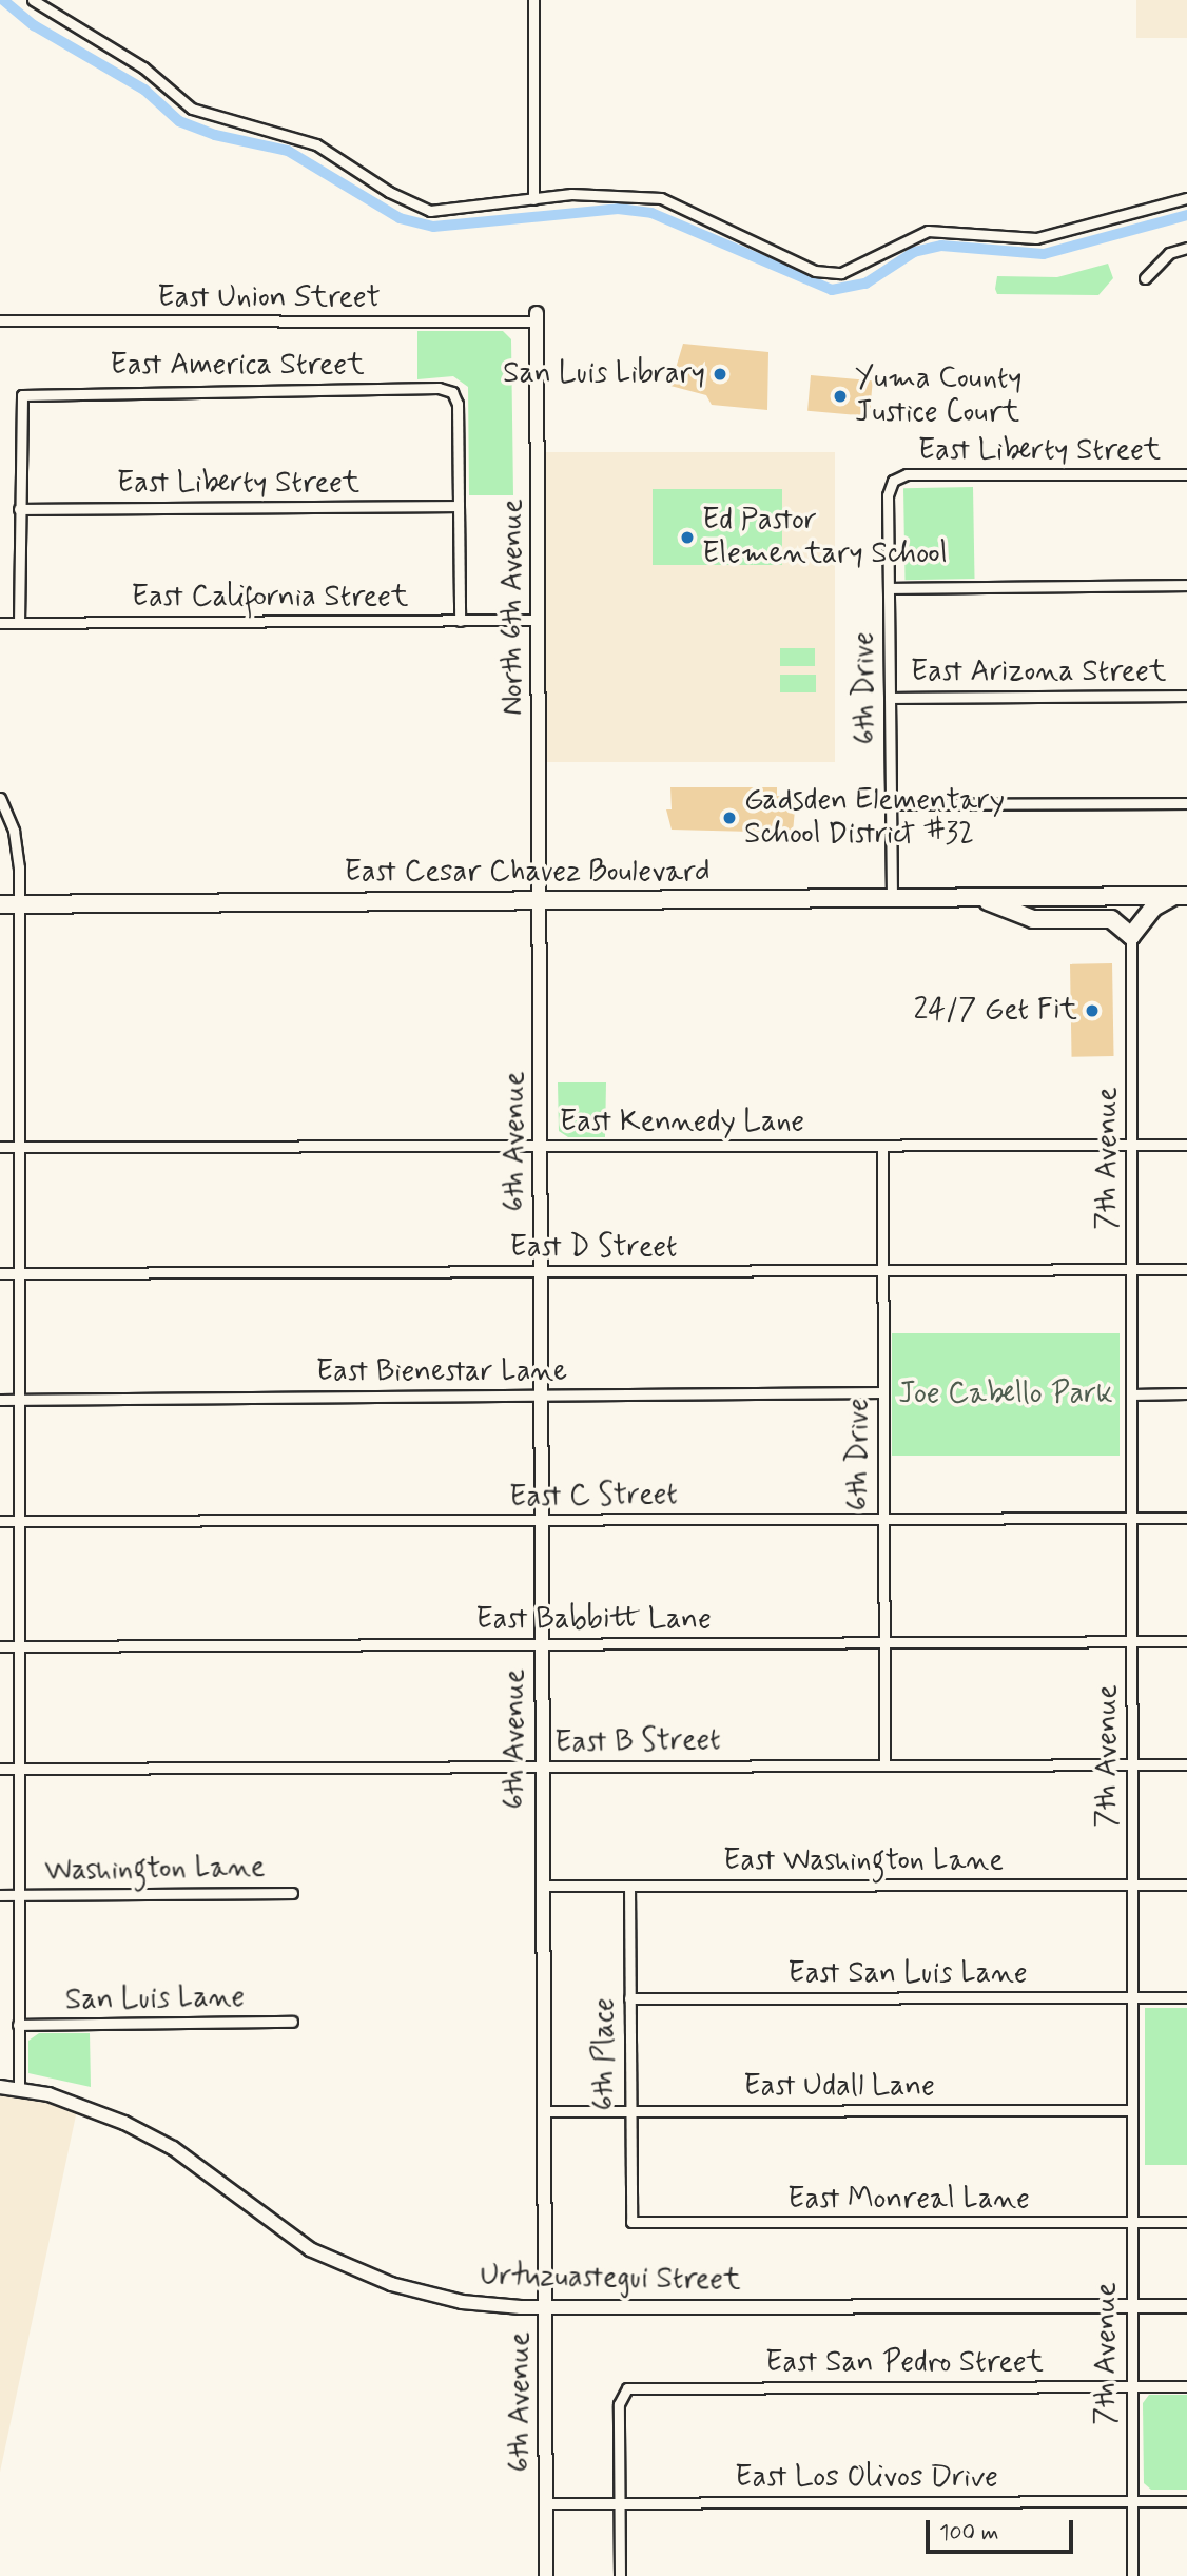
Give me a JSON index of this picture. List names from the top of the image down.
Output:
{
  "streets": {
    "highway": ["East Cesar Chavez Boulevard"],
    "street": [
      "East Union Street",
      "East America Street",
      "East Liberty Street",
      "East California Street",
      "North 6th Avenue",
      "East Arizona Street",
      "6th Drive",
      "East Kennedy Lane",
      "6th Avenue",
      "7th Avenue",
      "East D Street",
      "East Bienestar Lane",
      "East C Street",
      "East Babbitt Lane",
      "East B Street",
      "East Washington Lane",
      "Washington Lane",
      "East San Luis Lane",
      "San Luis Lane",
      "6th Place",
      "East Udall Lane",
      "East Monreal Lane",
      "Urtuzuastegui Street",
      "East San Pedro Street",
      "East Los Olivos Drive"
    ]
  },
  "crossings": [
    ["East Union Street", "North 6th Avenue"],
    ["East America Street", "East Liberty Street"],
    ["East Liberty Street", "6th Drive"],
    ["East California Street", "North 6th Avenue"],
    ["North 6th Avenue", "East Cesar Chavez Boulevard"],
    ["North 6th Avenue", "6th Avenue"],
    ["East Arizona Street", "6th Drive"],
    ["6th Drive", "East Cesar Chavez Boulevard"],
    ["6th Drive", "East Kennedy Lane"],
    ["6th Drive", "East D Street"],
    ["6th Drive", "East Bienestar Lane"],
    ["6th Drive", "East C Street"],
    ["6th Drive", "East Babbitt Lane"],
    ["6th Drive", "East B Street"],
    ["East Cesar Chavez Boulevard", "6th Avenue"],
    ["East Kennedy Lane", "6th Avenue"],
    ["East Kennedy Lane", "7th Avenue"],
    ["6th Avenue", "East D Street"],
    ["6th Avenue", "East Bienestar Lane"],
    ["6th Avenue", "East C Street"],
    ["6th Avenue", "East Babbitt Lane"],
    ["6th Avenue", "East B Street"],
    ["6th Avenue", "East Washington Lane"],
    ["6th Avenue", "East Udall Lane"],
    ["6th Avenue", "Urtuzuastegui Street"],
    ["6th Avenue", "East Los Olivos Drive"],
    ["7th Avenue", "East D Street"],
    ["7th Avenue", "East C Street"],
    ["7th Avenue", "East Babbitt Lane"],
    ["7th Avenue", "East B Street"],
    ["7th Avenue", "East Washington Lane"],
    ["7th Avenue", "East San Luis Lane"],
    ["7th Avenue", "East Udall Lane"],
    ["7th Avenue", "East Monreal Lane"],
    ["7th Avenue", "Urtuzuastegui Street"],
    ["7th Avenue", "East San Pedro Street"],
    ["7th Avenue", "East Los Olivos Drive"],
    ["East Washington Lane", "6th Place"],
    ["East San Luis Lane", "6th Place"],
    ["6th Place", "East Udall Lane"],
    ["6th Place", "East Monreal Lane"],
    ["East San Pedro Street", "East Los Olivos Drive"]
  ],
  "parks": ["Joe Cabello Park"],
  "places": [
    "San Luis Library",
    "Yuma County Justice Court",
    "Ed Pastor Elementary School",
    "Gadsden Elementary School District #32",
    "24/7 Get Fit"
  ],
  "scale_bar": "100 m"
}
